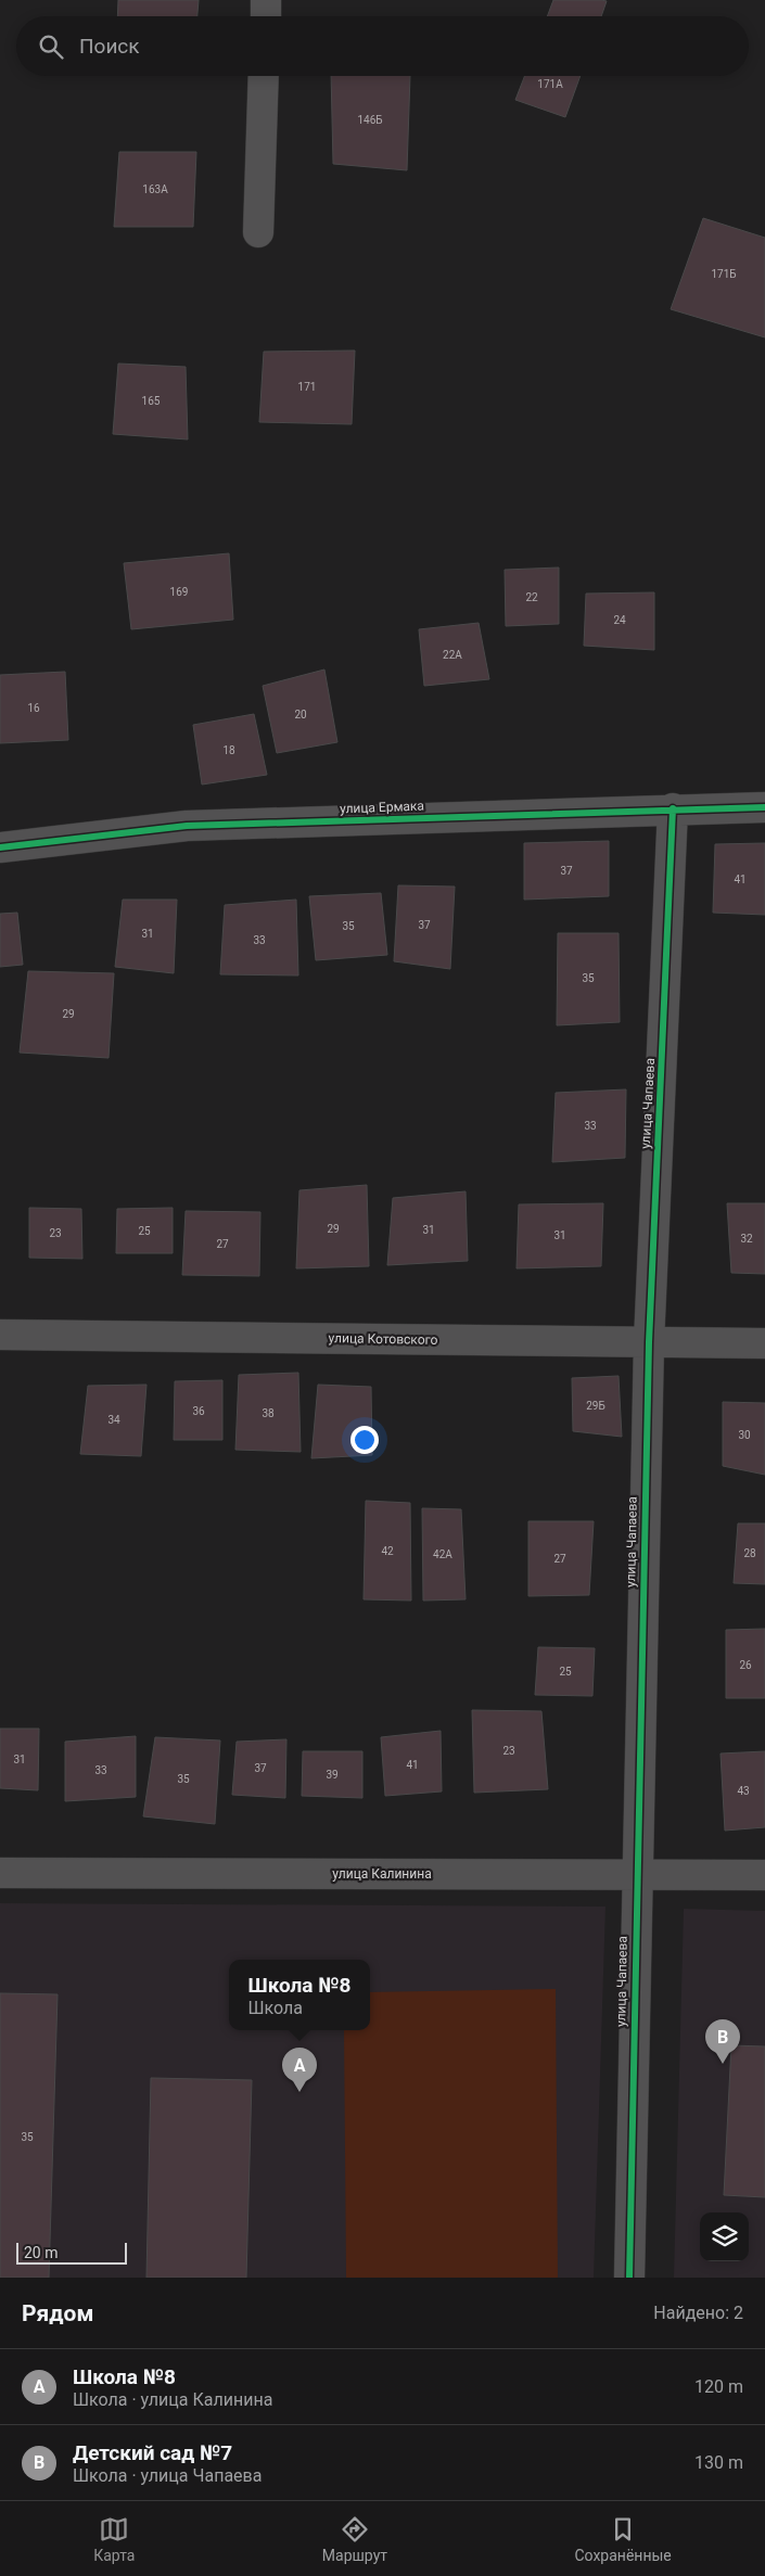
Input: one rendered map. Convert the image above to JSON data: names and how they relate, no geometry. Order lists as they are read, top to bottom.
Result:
{
  "streets": {
    "street": [
      "улица Ермака",
      "улица Чапаева",
      "улица Котовского",
      "улица Калинина"
    ]
  },
  "crossings": [
    ["улица Ермака", "улица Чапаева"],
    ["улица Чапаева", "улица Котовского"],
    ["улица Чапаева", "улица Калинина"]
  ],
  "house_numbers": [
    "171А",
    "146Б",
    "163А",
    "171Б",
    "171",
    "165",
    "169",
    "22",
    "24",
    "22А",
    "16",
    "20",
    "18",
    "37",
    "41",
    "37",
    "35",
    "31",
    "33",
    "35",
    "29",
    "33",
    "29",
    "31",
    "25",
    "23",
    "31",
    "32",
    "27",
    "29Б",
    "36",
    "38",
    "34",
    "30",
    "42",
    "28",
    "42А",
    "27",
    "26",
    "25",
    "23",
    "31",
    "41",
    "37",
    "33",
    "39",
    "35",
    "43",
    "35"
  ],
  "scale_bar": "20 m",
  "page": {
    "search": "Поиск",
    "popup": ["Школа №8", "Школа"],
    "pins": ["B", "A"],
    "scale": "20 m",
    "heading": ["Рядом", "Найдено: 2"],
    "list": [
      {
        "mark": "A",
        "name": "Школа №8",
        "note": "Школа · улица Калинина",
        "value": "120 m"
      },
      {
        "mark": "B",
        "name": "Детский сад №7",
        "note": "Школа · улица Чапаева",
        "value": "130 m"
      }
    ],
    "nav": ["Карта", "Маршрут", "Сохранённые"]
  }
}
